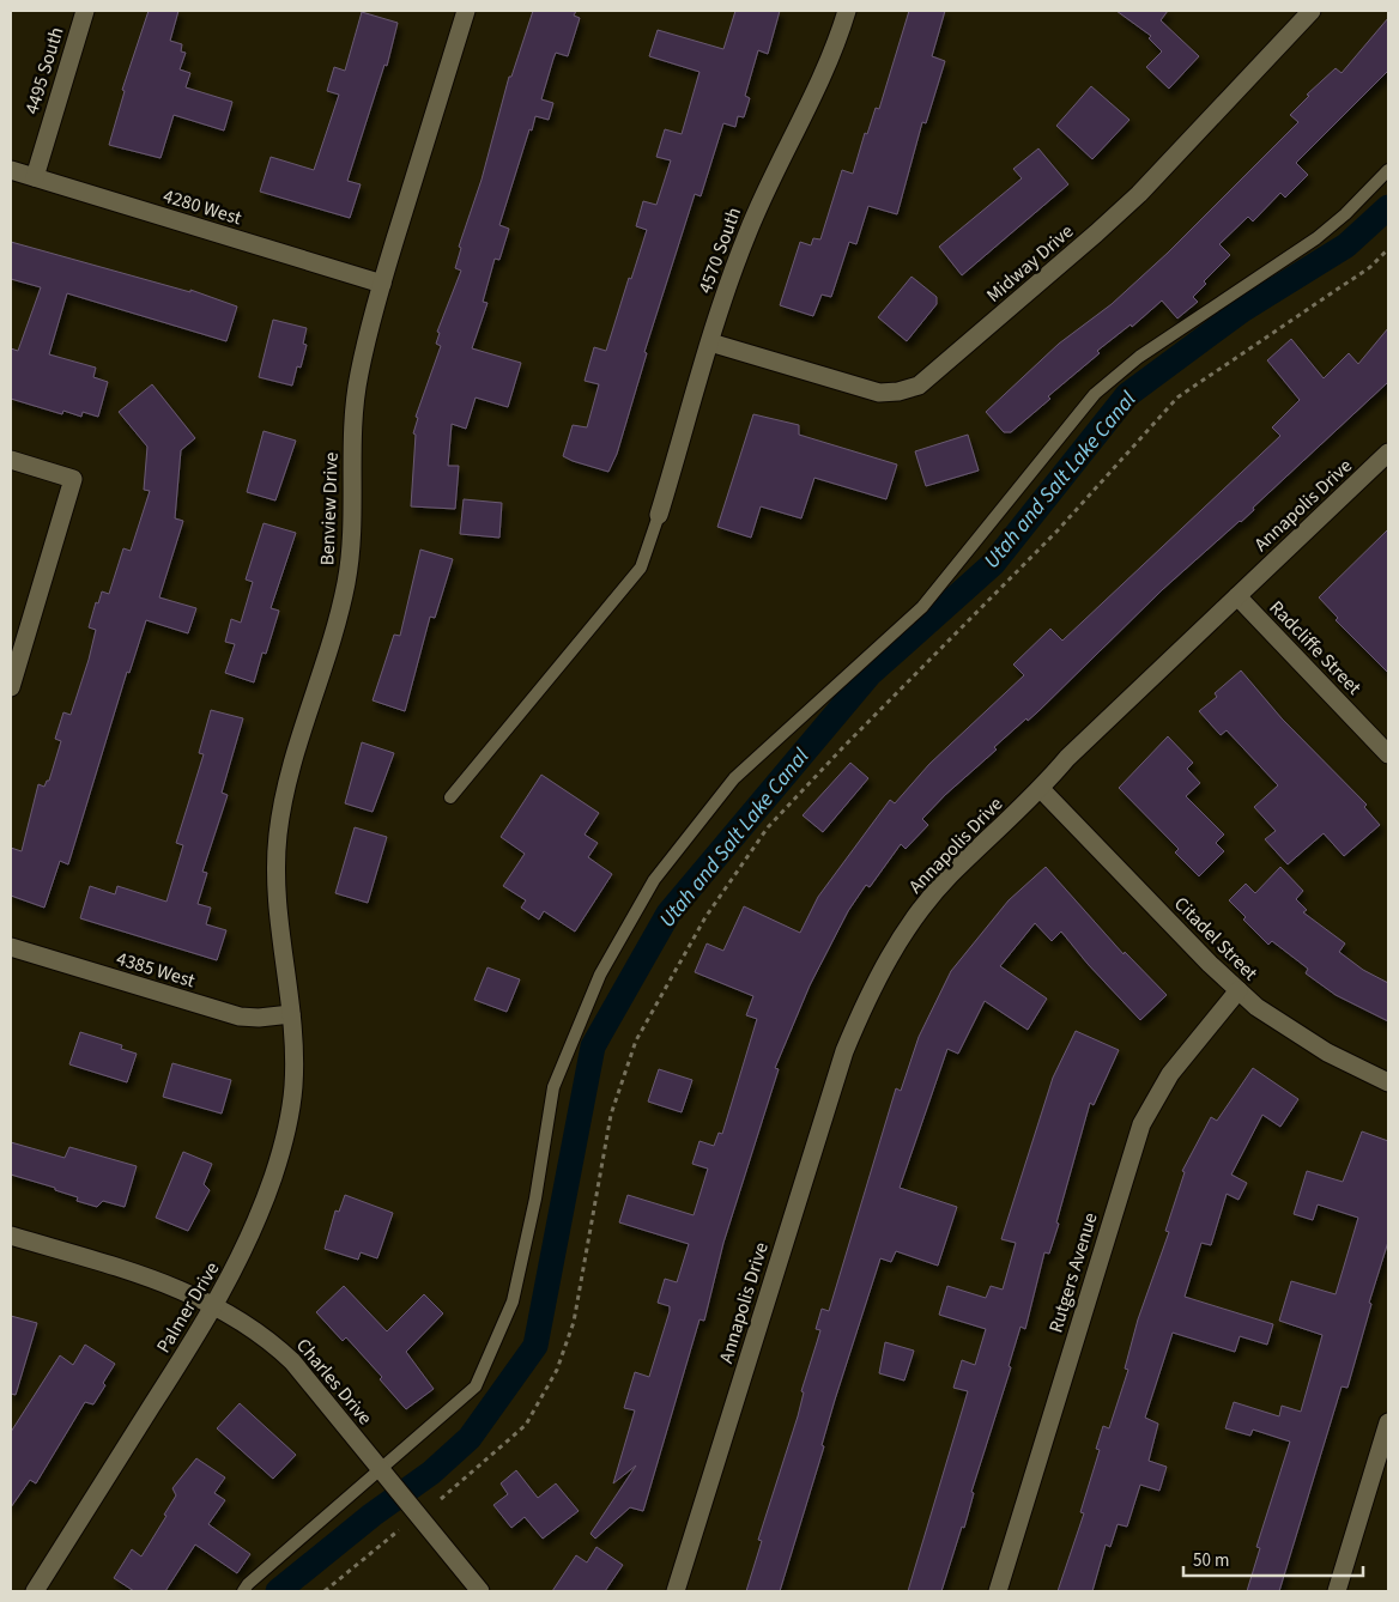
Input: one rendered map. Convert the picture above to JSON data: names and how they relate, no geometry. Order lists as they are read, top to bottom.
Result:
{
  "streets": {
    "street": [
      "4495 South",
      "4280 West",
      "4570 South",
      "Midway Drive",
      "Annapolis Drive",
      "Benview Drive",
      "Radcliffe Street",
      "Citadel Street",
      "4385 West",
      "Rutgers Avenue",
      "Palmer Drive",
      "Charles Drive"
    ]
  },
  "crossings": [
    ["4495 South", "4280 West"],
    ["4280 West", "Benview Drive"],
    ["4570 South", "Midway Drive"],
    ["Annapolis Drive", "Radcliffe Street"],
    ["Annapolis Drive", "Citadel Street"],
    ["Benview Drive", "4385 West"],
    ["Benview Drive", "Palmer Drive"],
    ["Citadel Street", "Rutgers Avenue"],
    ["4385 West", "Palmer Drive"],
    ["Palmer Drive", "Charles Drive"]
  ],
  "water": ["Utah and Salt Lake Canal"],
  "scale_bar": "50 m"
}
